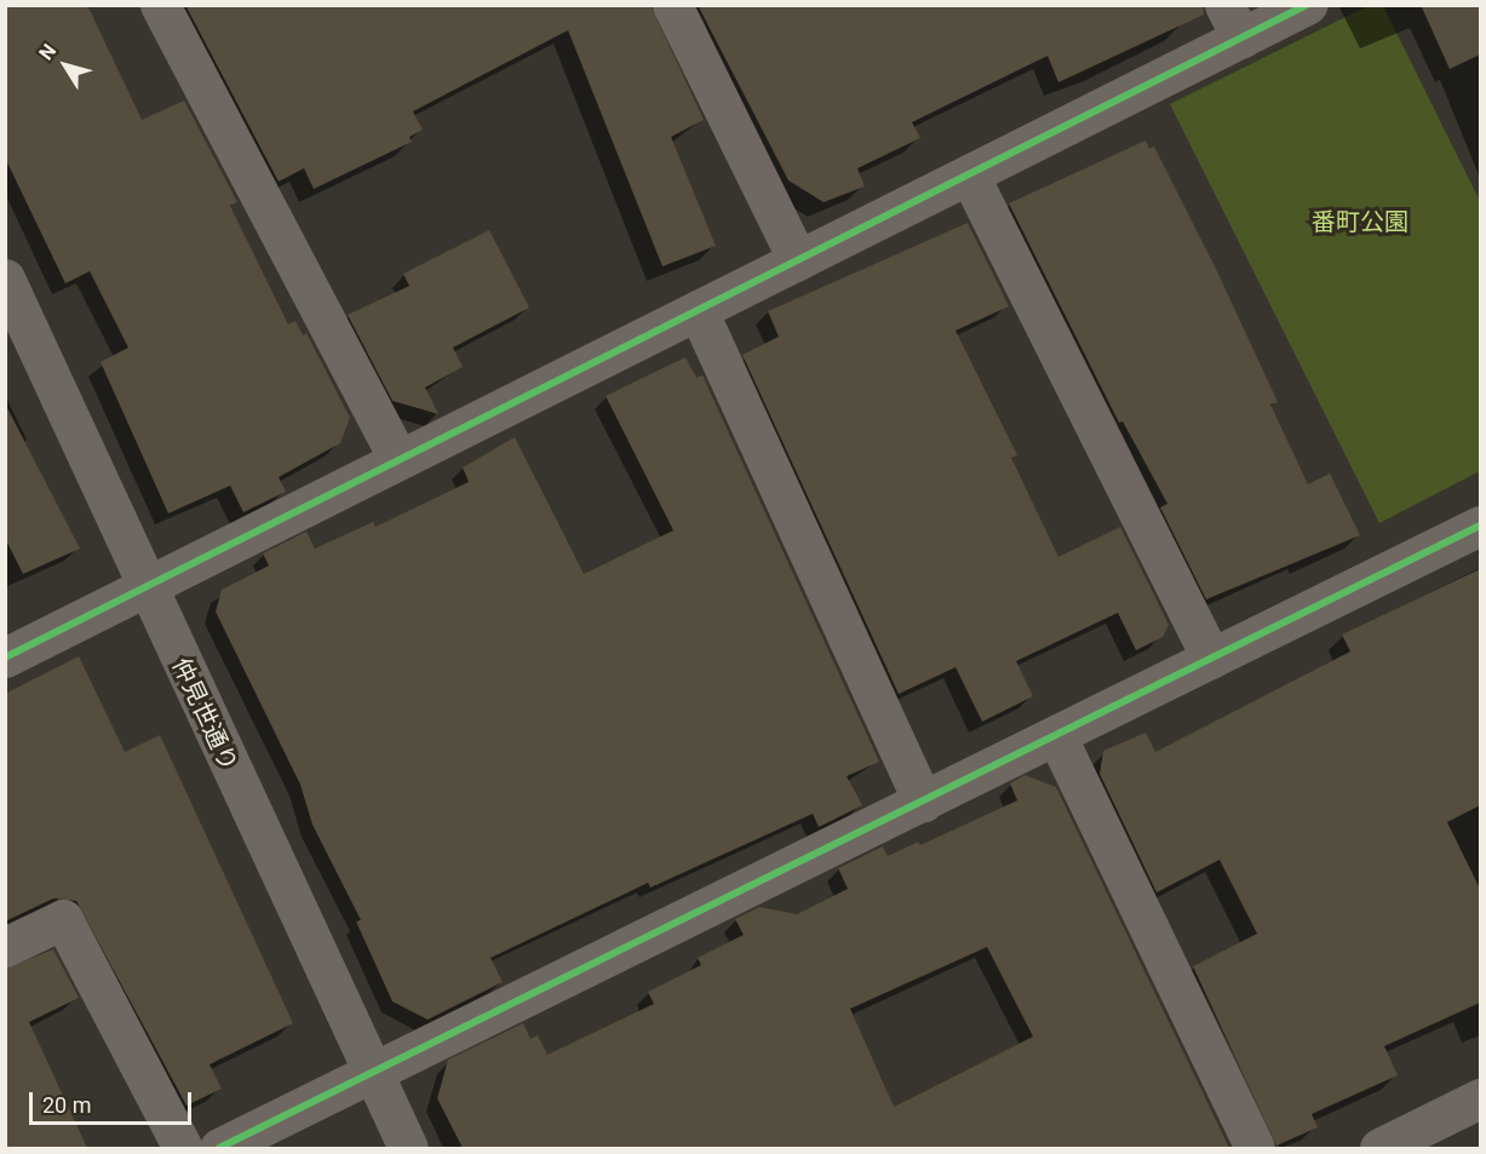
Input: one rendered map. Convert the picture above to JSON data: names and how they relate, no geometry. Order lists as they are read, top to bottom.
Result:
{
  "streets": {
    "street": ["仲見世通り"]
  },
  "parks": ["番町公園"],
  "scale_bar": "20 m",
  "north": "top left"
}
